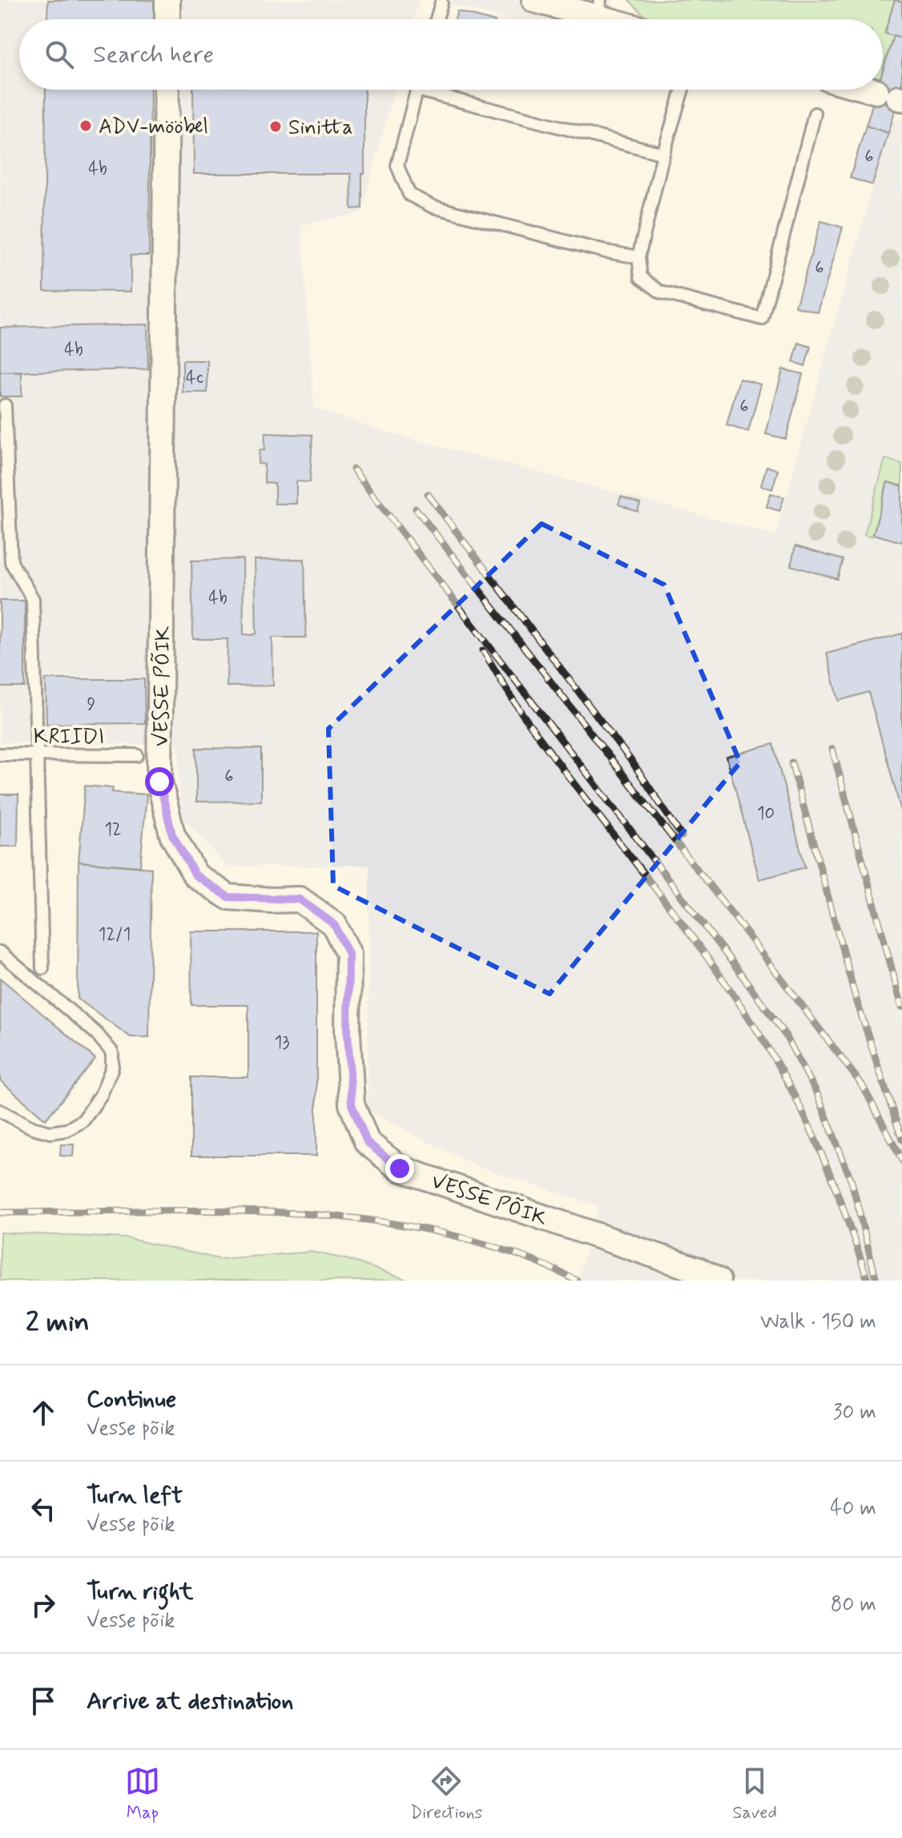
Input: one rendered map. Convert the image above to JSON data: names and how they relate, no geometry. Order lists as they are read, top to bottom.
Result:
{
  "streets": {
    "street": ["VESSE PÕIK"],
    "lane": ["KRIIDI"]
  },
  "places": ["ADV-mööbel", "Sinitta"],
  "house_numbers": [
    "6",
    "4b",
    "6",
    "4b",
    "4c",
    "6",
    "4b",
    "9",
    "6",
    "10",
    "12",
    "12/1",
    "13"
  ],
  "page": {
    "search": "Search here",
    "heading": ["2 min", "Walk · 150 m"],
    "list": [
      ["Continue", "Vesse põik", "30 m"],
      ["Turn left", "Vesse põik", "40 m"],
      ["Turn right", "Vesse põik", "80 m"],
      "Arrive at destination"
    ],
    "nav": ["Map", "Directions", "Saved"]
  }
}
